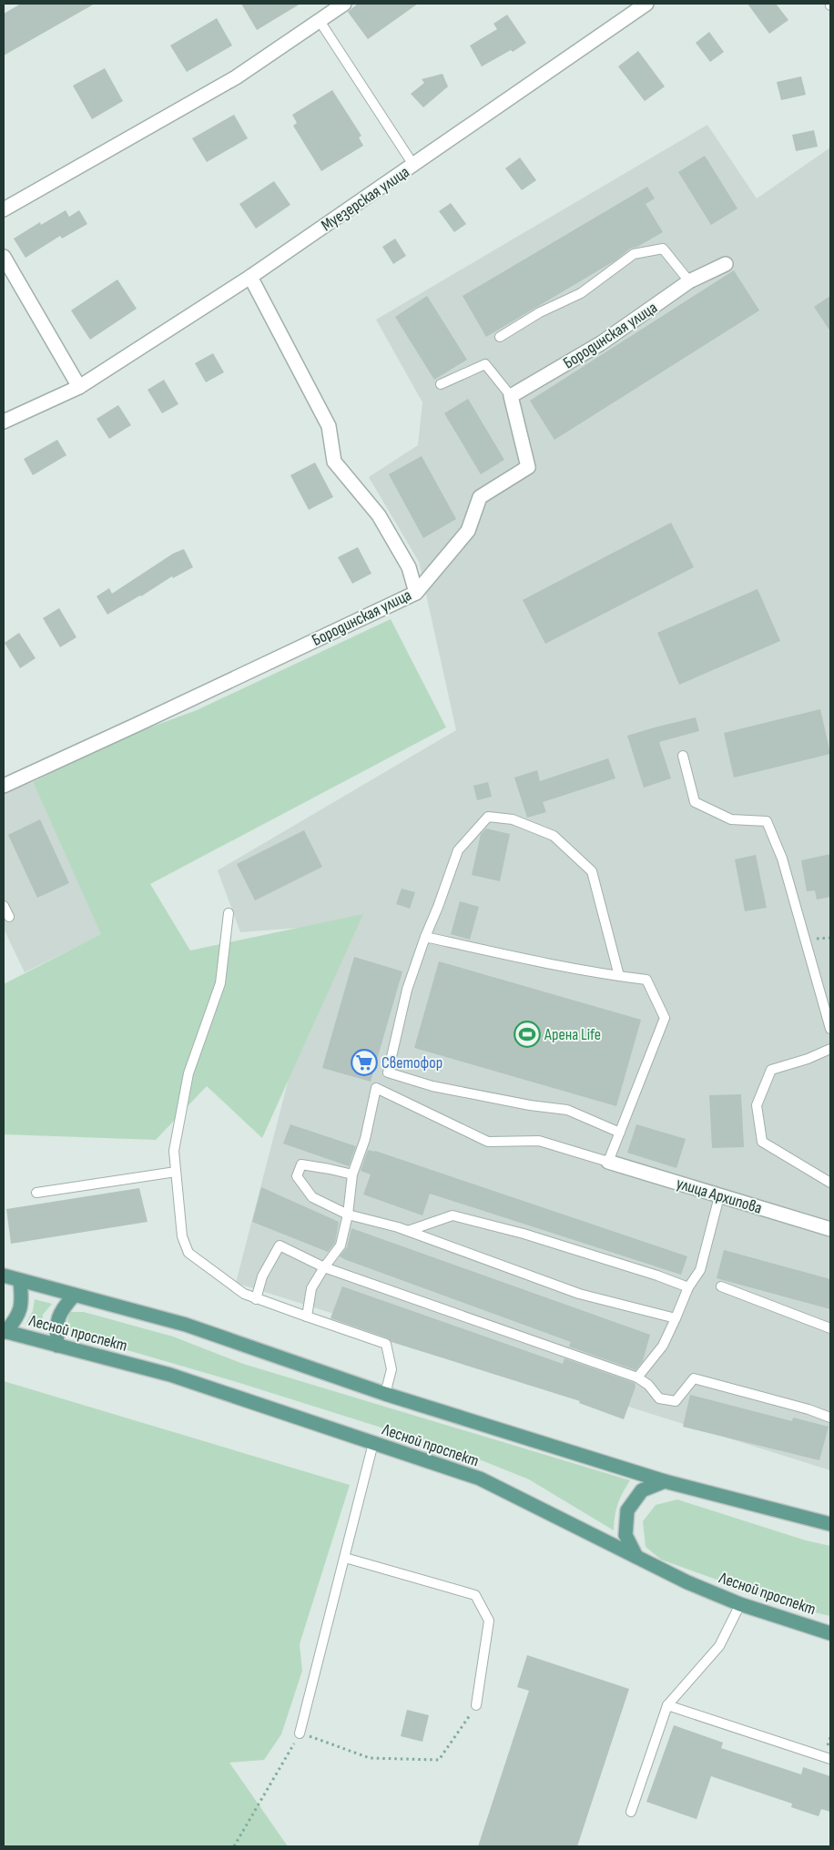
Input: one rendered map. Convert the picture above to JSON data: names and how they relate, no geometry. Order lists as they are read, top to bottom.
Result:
{
  "streets": {
    "main road": ["Лесной проспект"],
    "street": ["Муезерская улица", "Бородинская улица", "улица Архипова"]
  },
  "places": {
    "sports": ["Арена Life"],
    "supermarket": ["Светофор"]
  }
}
